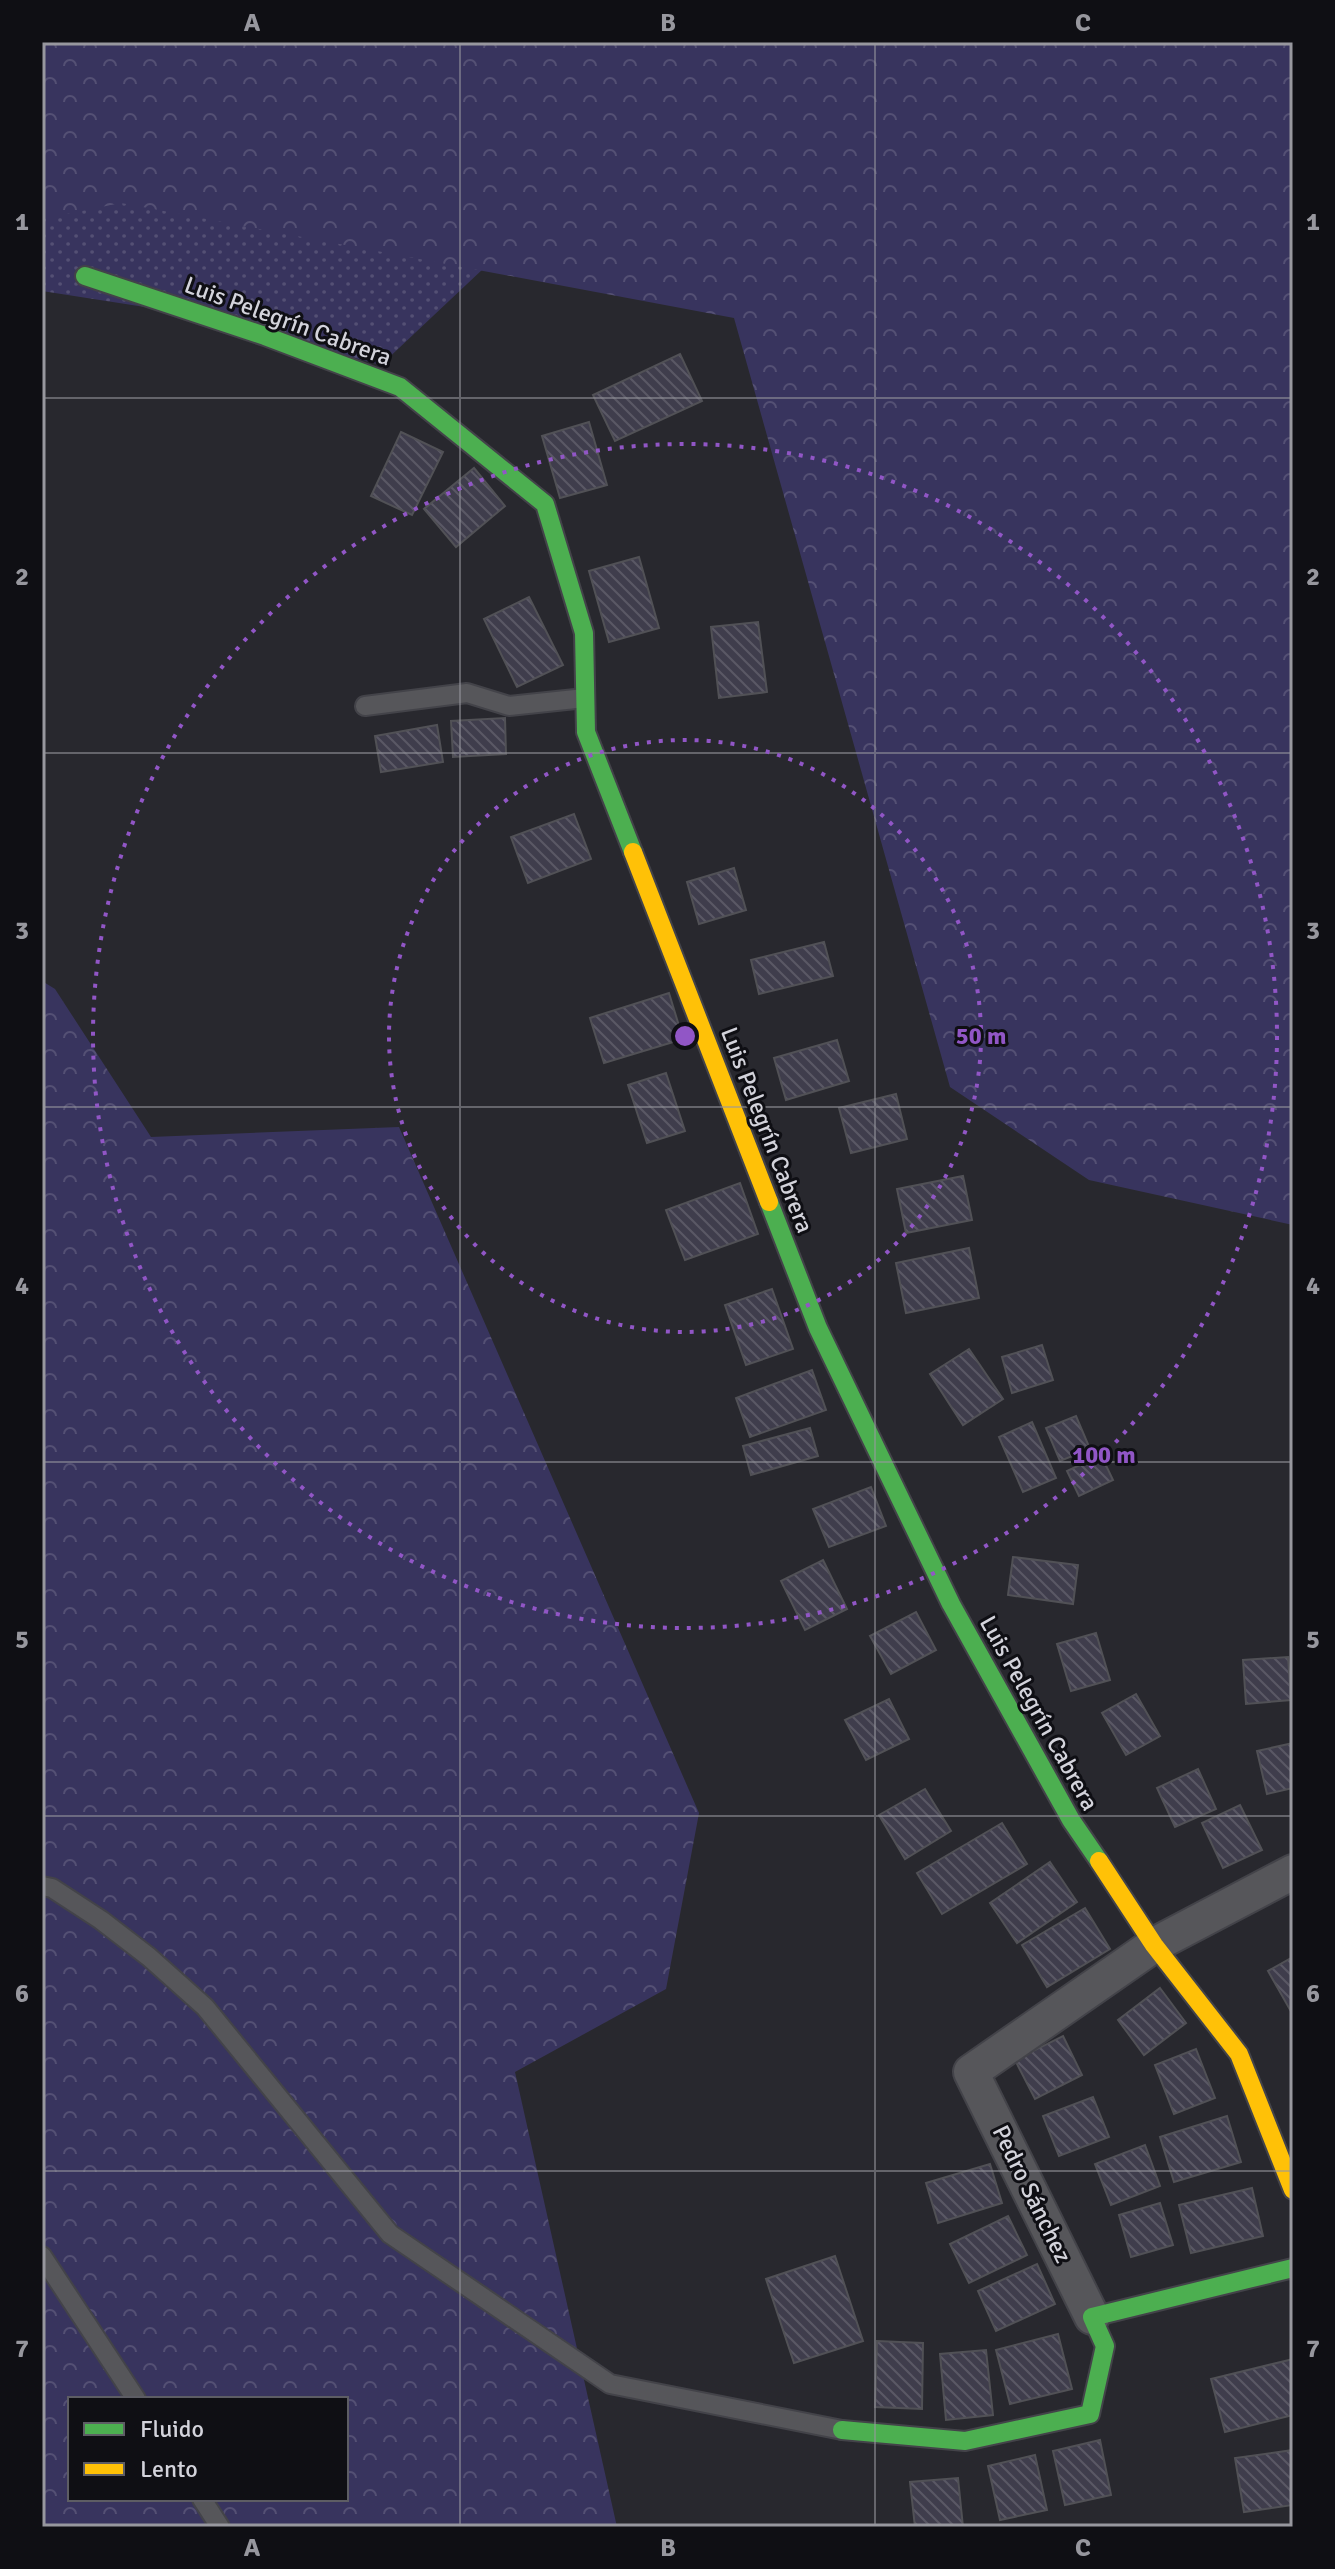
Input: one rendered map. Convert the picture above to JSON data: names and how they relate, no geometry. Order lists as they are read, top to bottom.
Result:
{
  "streets": {
    "street": ["Luis Pelegrín Cabrera", "Pedro Sánchez"]
  },
  "crossings": [
    ["Luis Pelegrín Cabrera", "Pedro Sánchez"]
  ],
  "legend": ["Fluido", "Lento"],
  "grid": {
    "columns": ["A", "B", "C"],
    "rows": [
      "1",
      "2",
      "3",
      "4",
      "5",
      "6",
      "7"
    ]
  },
  "rings": ["50 m", "100 m"]
}
